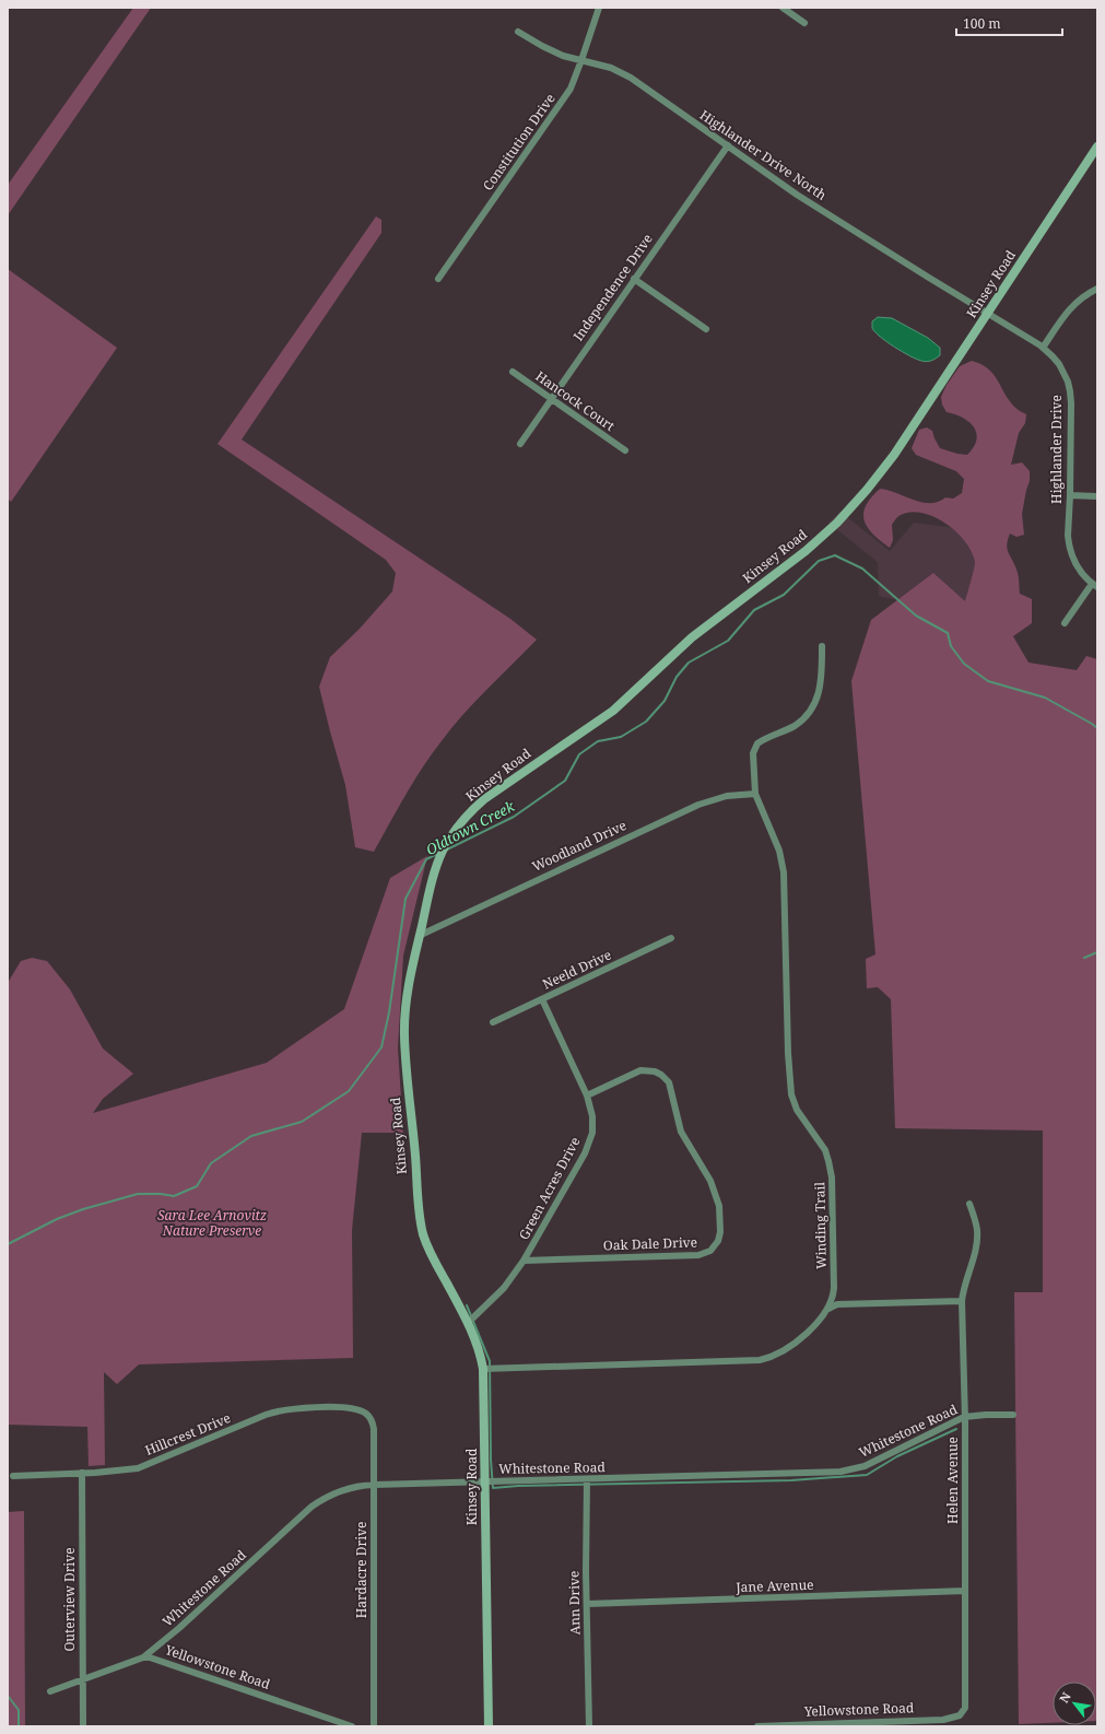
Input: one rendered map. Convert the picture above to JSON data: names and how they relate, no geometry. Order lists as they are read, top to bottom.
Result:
{
  "streets": {
    "street": [
      "Constitution Drive",
      "Highlander Drive North",
      "Kinsey Road",
      "Independence Drive",
      "Hancock Court",
      "Highlander Drive",
      "Woodland Drive",
      "Neeld Drive",
      "Green Acres Drive",
      "Winding Trail",
      "Oak Dale Drive",
      "Whitestone Road",
      "Hillcrest Drive",
      "Helen Avenue",
      "Hardacre Drive",
      "Jane Avenue",
      "Outerview Drive",
      "Ann Drive",
      "Yellowstone Road"
    ]
  },
  "crossings": [
    ["Constitution Drive", "Highlander Drive North"],
    ["Highlander Drive North", "Kinsey Road"],
    ["Highlander Drive North", "Independence Drive"],
    ["Highlander Drive North", "Highlander Drive"],
    ["Kinsey Road", "Highlander Drive"],
    ["Kinsey Road", "Woodland Drive"],
    ["Kinsey Road", "Green Acres Drive"],
    ["Kinsey Road", "Winding Trail"],
    ["Kinsey Road", "Whitestone Road"],
    ["Independence Drive", "Hancock Court"],
    ["Woodland Drive", "Winding Trail"],
    ["Neeld Drive", "Green Acres Drive"],
    ["Green Acres Drive", "Oak Dale Drive"],
    ["Whitestone Road", "Helen Avenue"],
    ["Whitestone Road", "Hardacre Drive"],
    ["Whitestone Road", "Ann Drive"],
    ["Whitestone Road", "Yellowstone Road"],
    ["Hillcrest Drive", "Hardacre Drive"],
    ["Hillcrest Drive", "Outerview Drive"],
    ["Helen Avenue", "Jane Avenue"],
    ["Helen Avenue", "Yellowstone Road"],
    ["Jane Avenue", "Ann Drive"]
  ],
  "water": ["Oldtown Creek"],
  "parks": ["Sara Lee Arnovitz Nature Preserve"],
  "scale_bar": "100 m",
  "north": "top left"
}
